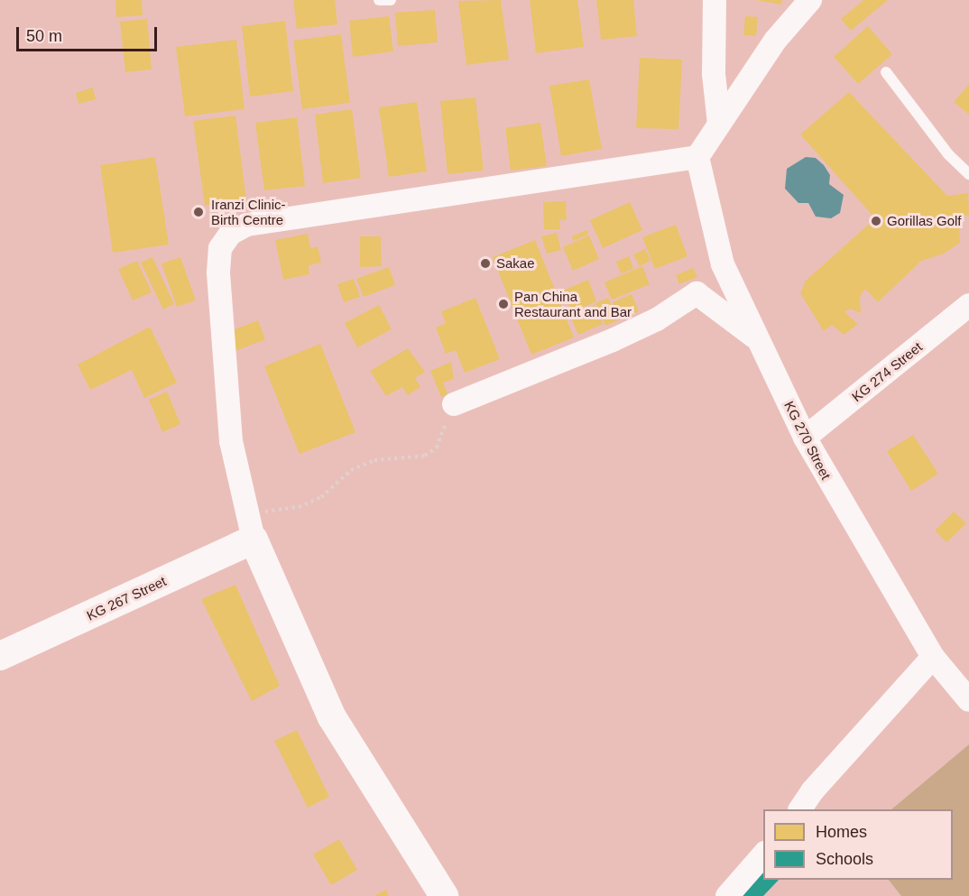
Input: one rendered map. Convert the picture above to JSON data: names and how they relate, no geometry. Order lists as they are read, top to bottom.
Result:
{
  "streets": {
    "street": ["KG 274 Street", "KG 270 Street", "KG 267 Street"]
  },
  "crossings": [
    ["KG 274 Street", "KG 270 Street"]
  ],
  "places": [
    "Iranzi Clinic- Birth Centre",
    "Gorillas Golf",
    "Sakae",
    "Pan China Restaurant and Bar"
  ],
  "legend": ["Homes", "Schools"],
  "scale_bar": "50 m"
}
